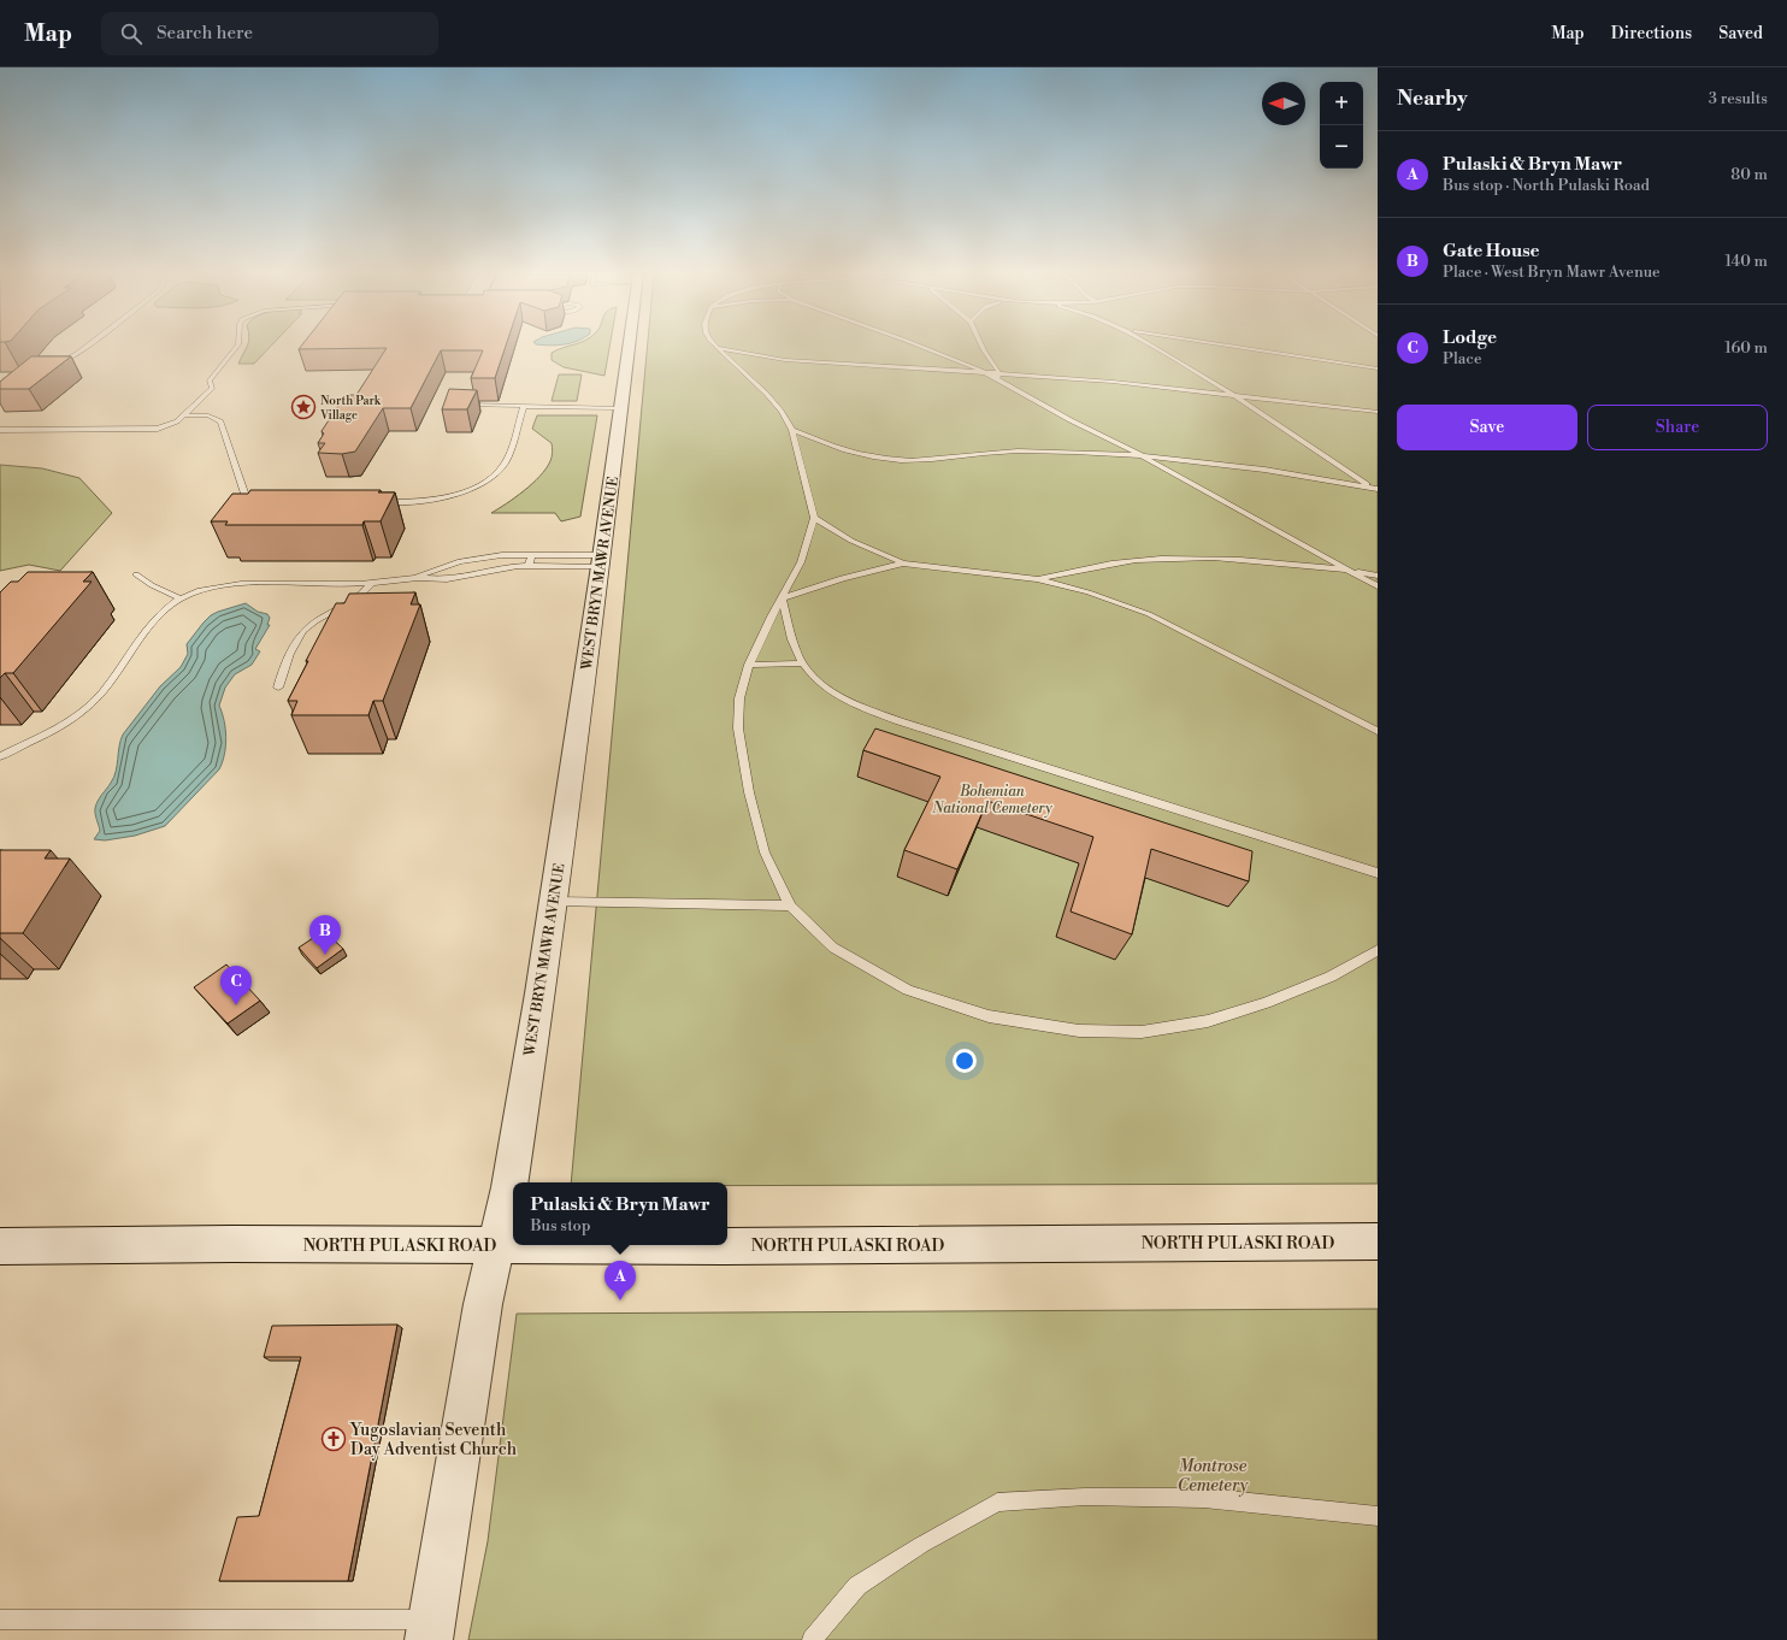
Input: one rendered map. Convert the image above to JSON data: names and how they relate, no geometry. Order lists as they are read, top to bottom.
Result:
{
  "streets": {
    "street": ["WEST BRYN MAWR AVENUE", "NORTH PULASKI ROAD"]
  },
  "crossings": [
    ["WEST BRYN MAWR AVENUE", "NORTH PULASKI ROAD"]
  ],
  "parks": ["Bohemian National Cemetery", "Montrose Cemetery"],
  "places": {
    "place": ["North Park Village"],
    "church": ["Yugoslavian Seventh Day Adventist Church"]
  },
  "north": "left",
  "page": {
    "header": "Map",
    "search": "Search here",
    "nav": ["Map", "Directions", "Saved"],
    "heading": ["Nearby", "3 results"],
    "map_buttons": ["+", "−"],
    "list": [
      {
        "mark": "A",
        "name": "Pulaski & Bryn Mawr",
        "note": "Bus stop · North Pulaski Road",
        "value": "80 m"
      },
      {
        "mark": "B",
        "name": "Gate House",
        "note": "Place · West Bryn Mawr Avenue",
        "value": "140 m"
      },
      {
        "mark": "C",
        "name": "Lodge",
        "note": "Place",
        "value": "160 m"
      }
    ],
    "buttons": ["Save", "Share"],
    "pins": ["B", "C", "A"],
    "popup": ["Pulaski & Bryn Mawr", "Bus stop"]
  }
}
